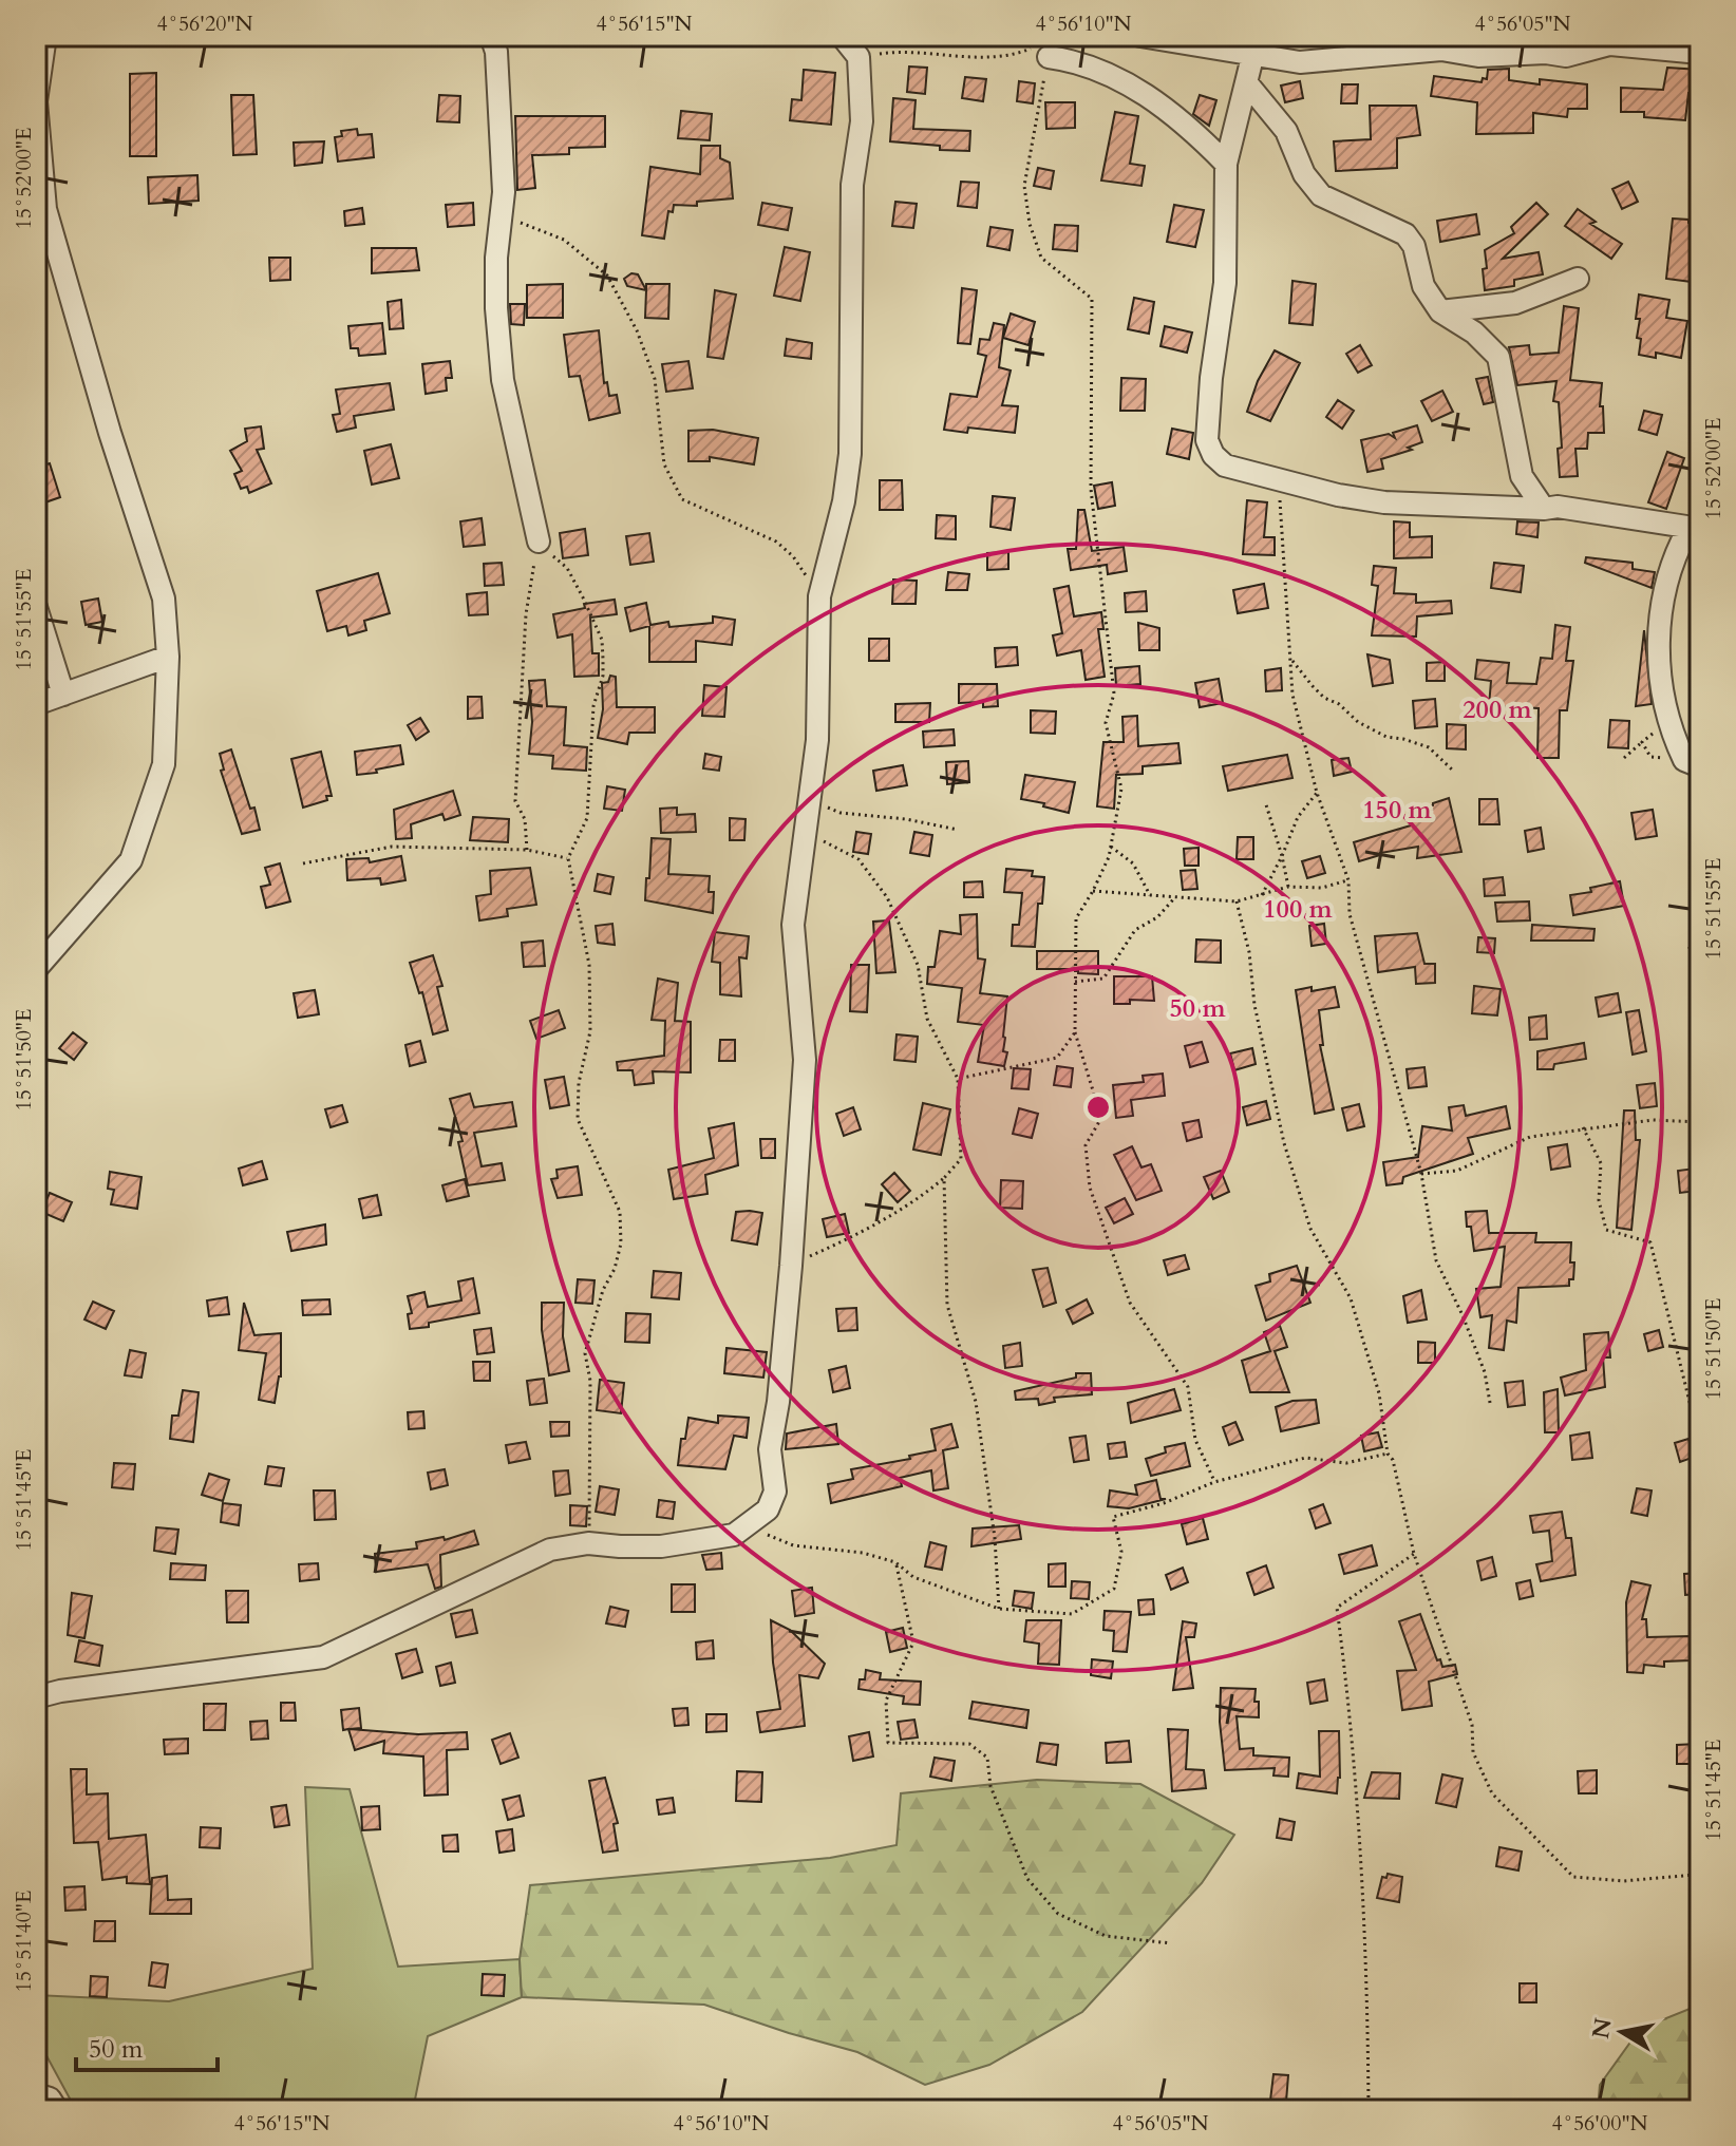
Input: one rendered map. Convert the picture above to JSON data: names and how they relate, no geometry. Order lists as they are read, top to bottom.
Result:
{
  "scale_bar": "50 m",
  "north": "left",
  "coordinates": [
    "4°56'20\"N",
    "4°56'15\"N",
    "4°56'10\"N",
    "4°56'05\"N",
    "15°52'00\"E",
    "15°51'55\"E",
    "15°51'50\"E",
    "15°51'45\"E",
    "15°51'40\"E",
    "4°56'00\"N"
  ],
  "rings": [
    "200 m",
    "150 m",
    "100 m",
    "50 m"
  ]
}
